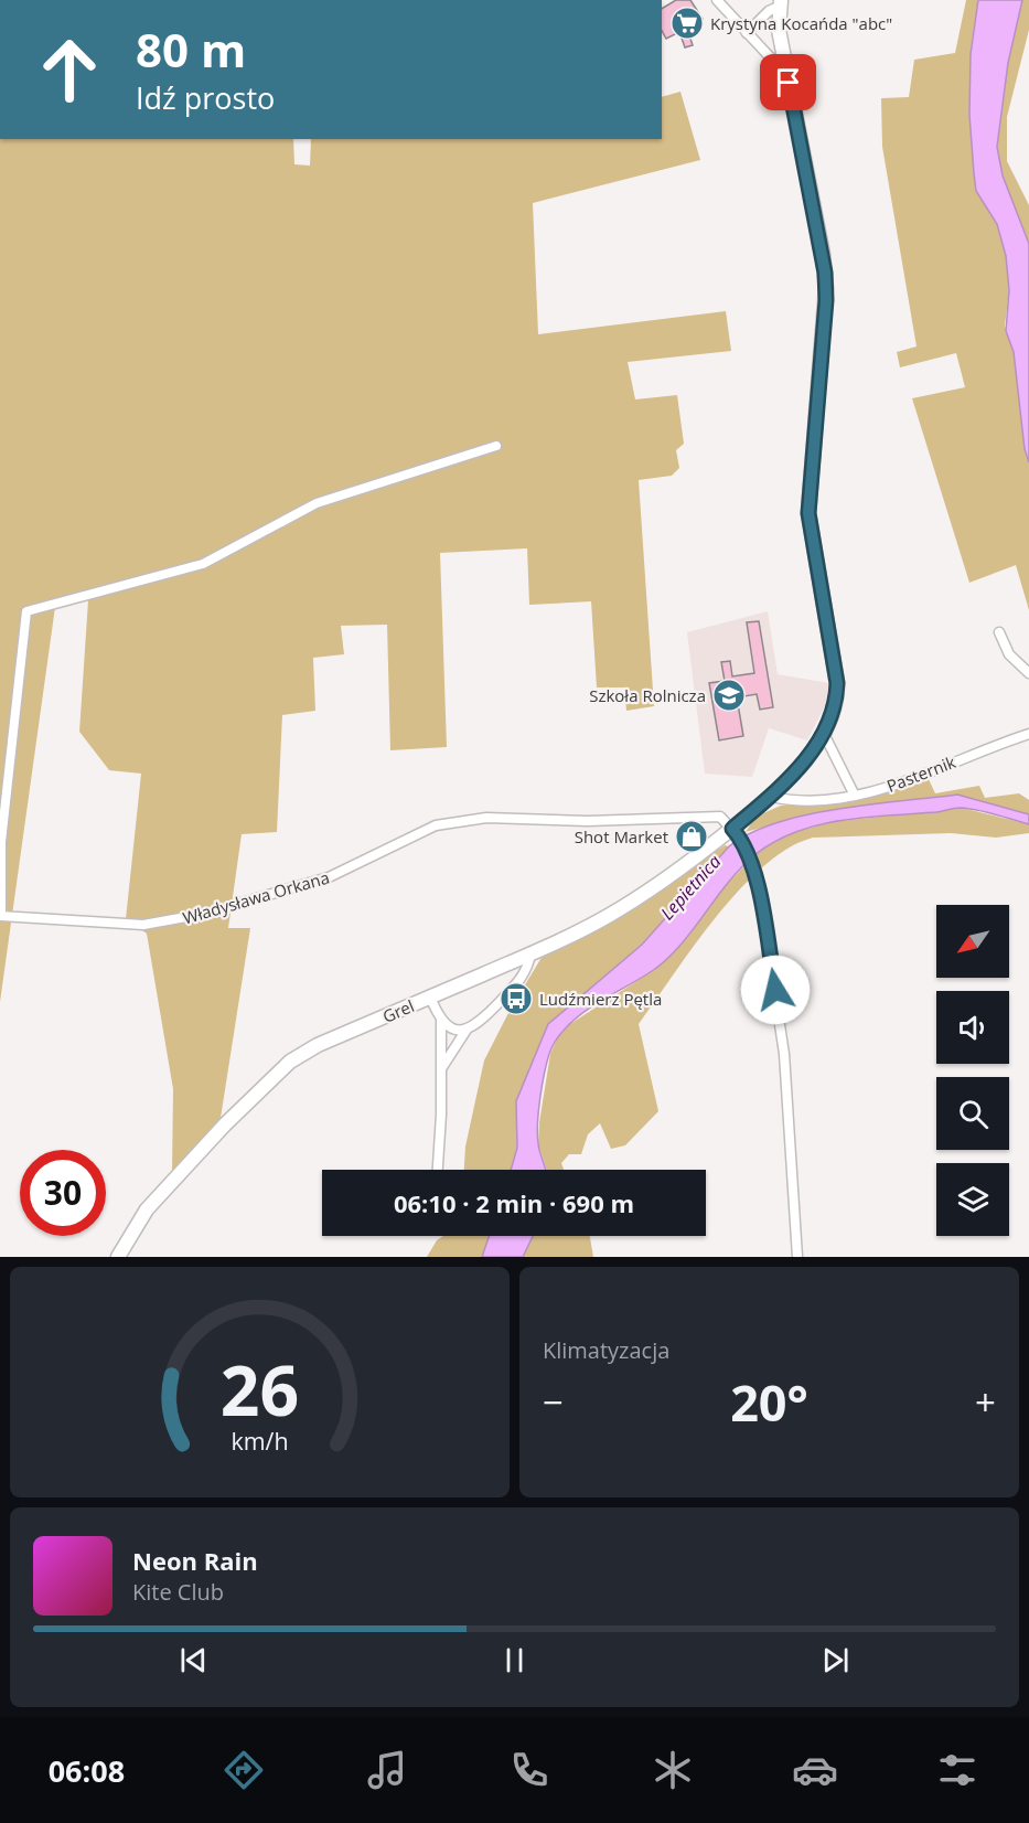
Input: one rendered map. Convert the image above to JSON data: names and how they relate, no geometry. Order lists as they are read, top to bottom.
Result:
{
  "streets": {
    "street": ["Pasternik", "Władysława Orkana", "Grel"]
  },
  "crossings": [
    ["Pasternik", "Grel"],
    ["Władysława Orkana", "Grel"]
  ],
  "water": ["Lepietnica"],
  "places": {
    "supermarket": ["Krystyna Kocańda \"abc\""],
    "school or university": ["Szkoła Rolnicza"],
    "shop": ["Shot Market"],
    "bus stop": ["Ludźmierz Pętla"]
  },
  "north": "bottom left",
  "page": {
    "turn": ["80 m", "Idź prosto"],
    "limit": "30",
    "trip": "06:10 · 2 min · 690 m",
    "tile": "Klimatyzacja",
    "heat": ["−", "20°", "+"],
    "song": ["Neon Rain", "Kite Club"],
    "tabs": "06:08",
    "gauge": ["26", "km/h"]
  }
}
